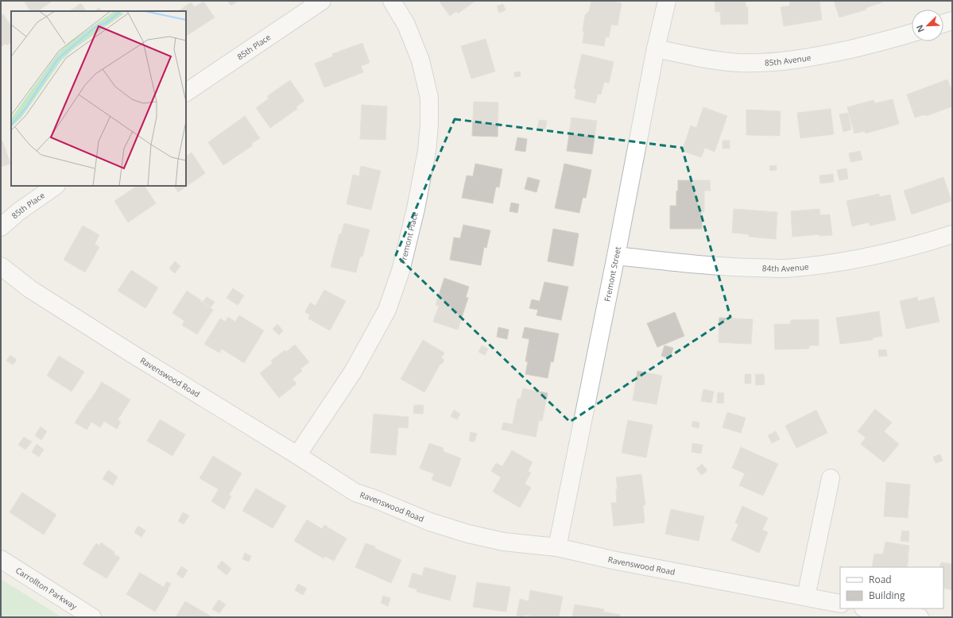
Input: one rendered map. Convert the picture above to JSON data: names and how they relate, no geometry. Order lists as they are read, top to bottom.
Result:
{
  "streets": {
    "street": [
      "85th Place",
      "85th Avenue",
      "Fremont Place",
      "84th Avenue",
      "Fremont Street",
      "Ravenswood Road",
      "Carrollton Parkway"
    ]
  },
  "crossings": [
    ["85th Avenue", "Fremont Street"],
    ["Fremont Place", "Ravenswood Road"],
    ["84th Avenue", "Fremont Street"],
    ["Fremont Street", "Ravenswood Road"]
  ],
  "legend": ["Road", "Building"],
  "north": "bottom left"
}
